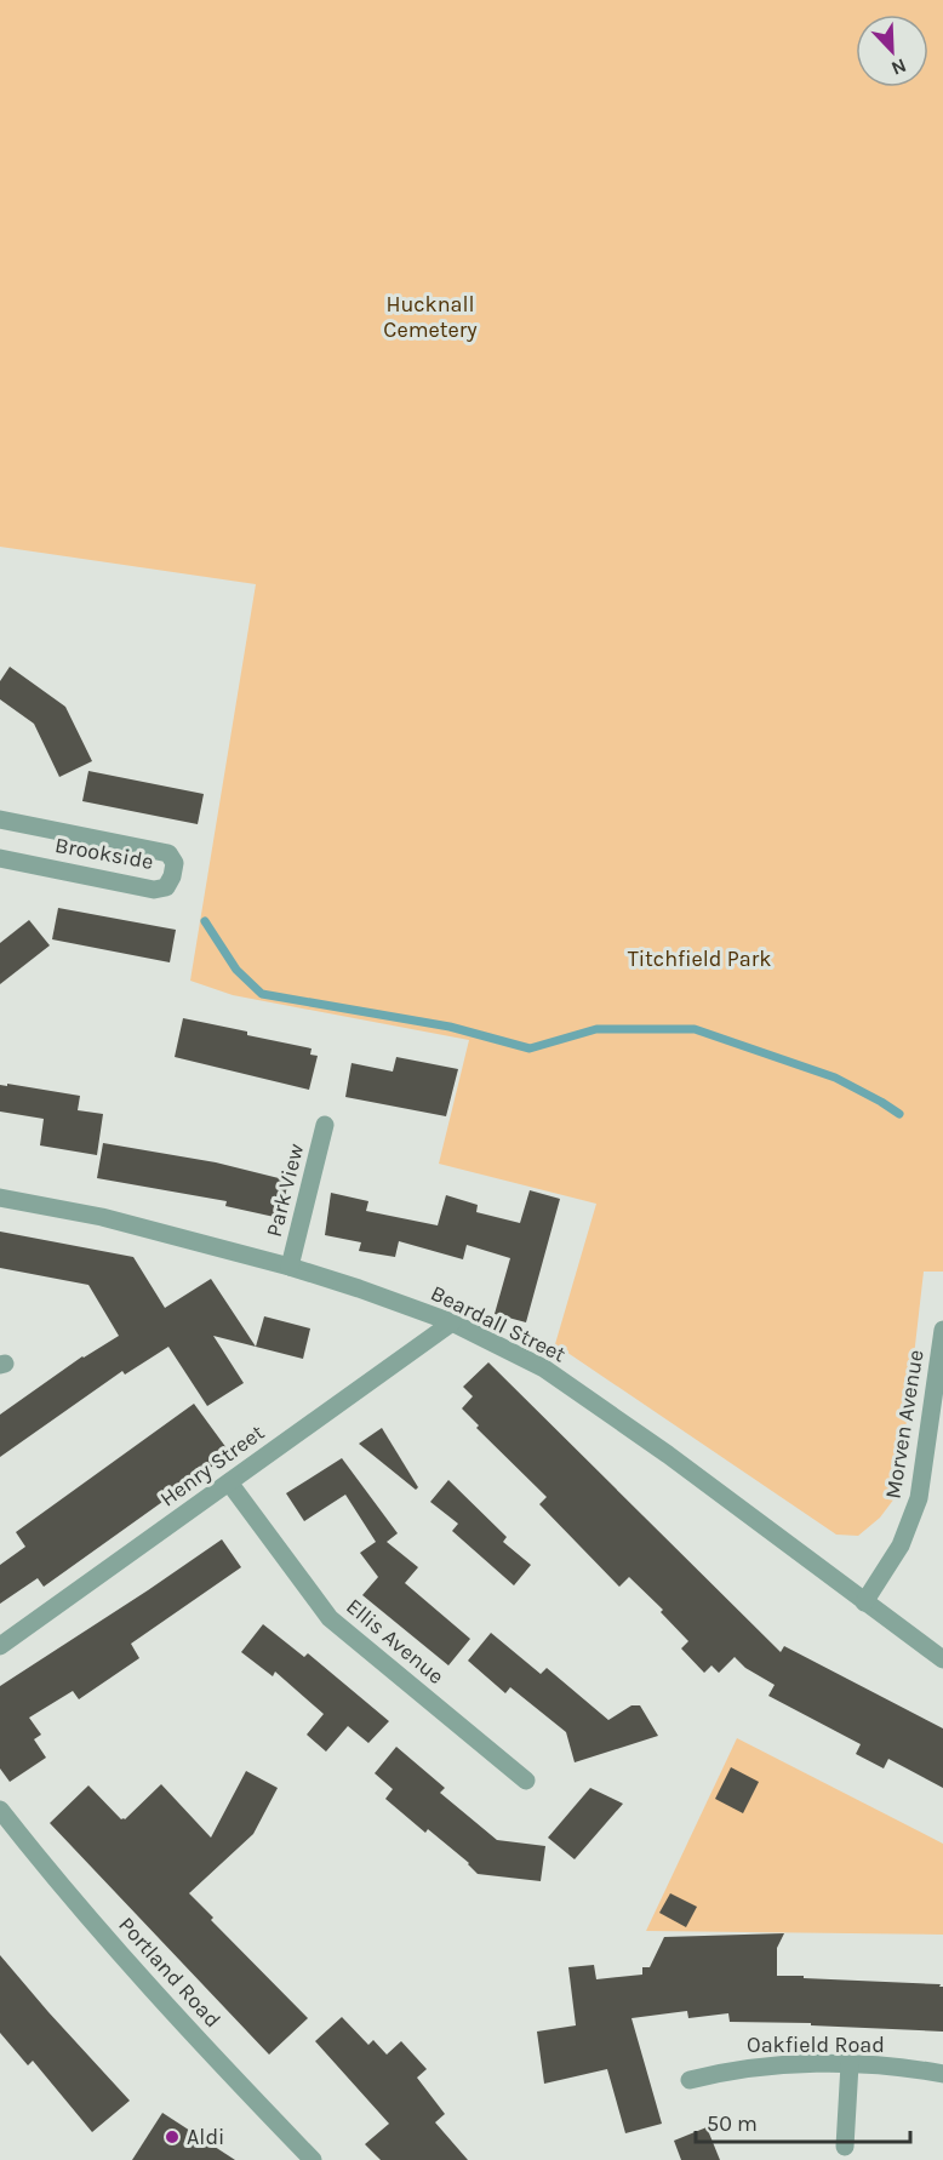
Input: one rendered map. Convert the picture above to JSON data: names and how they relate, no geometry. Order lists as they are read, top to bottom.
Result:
{
  "streets": {
    "street": [
      "Brookside",
      "Park View",
      "Beardall Street",
      "Morven Avenue",
      "Henry Street",
      "Ellis Avenue",
      "Portland Road",
      "Oakfield Road"
    ]
  },
  "crossings": [
    ["Park View", "Beardall Street"],
    ["Beardall Street", "Morven Avenue"],
    ["Beardall Street", "Henry Street"],
    ["Henry Street", "Ellis Avenue"]
  ],
  "parks": ["Hucknall Cemetery", "Titchfield Park"],
  "places": ["Aldi"],
  "scale_bar": "50 m",
  "north": "bottom right"
}
